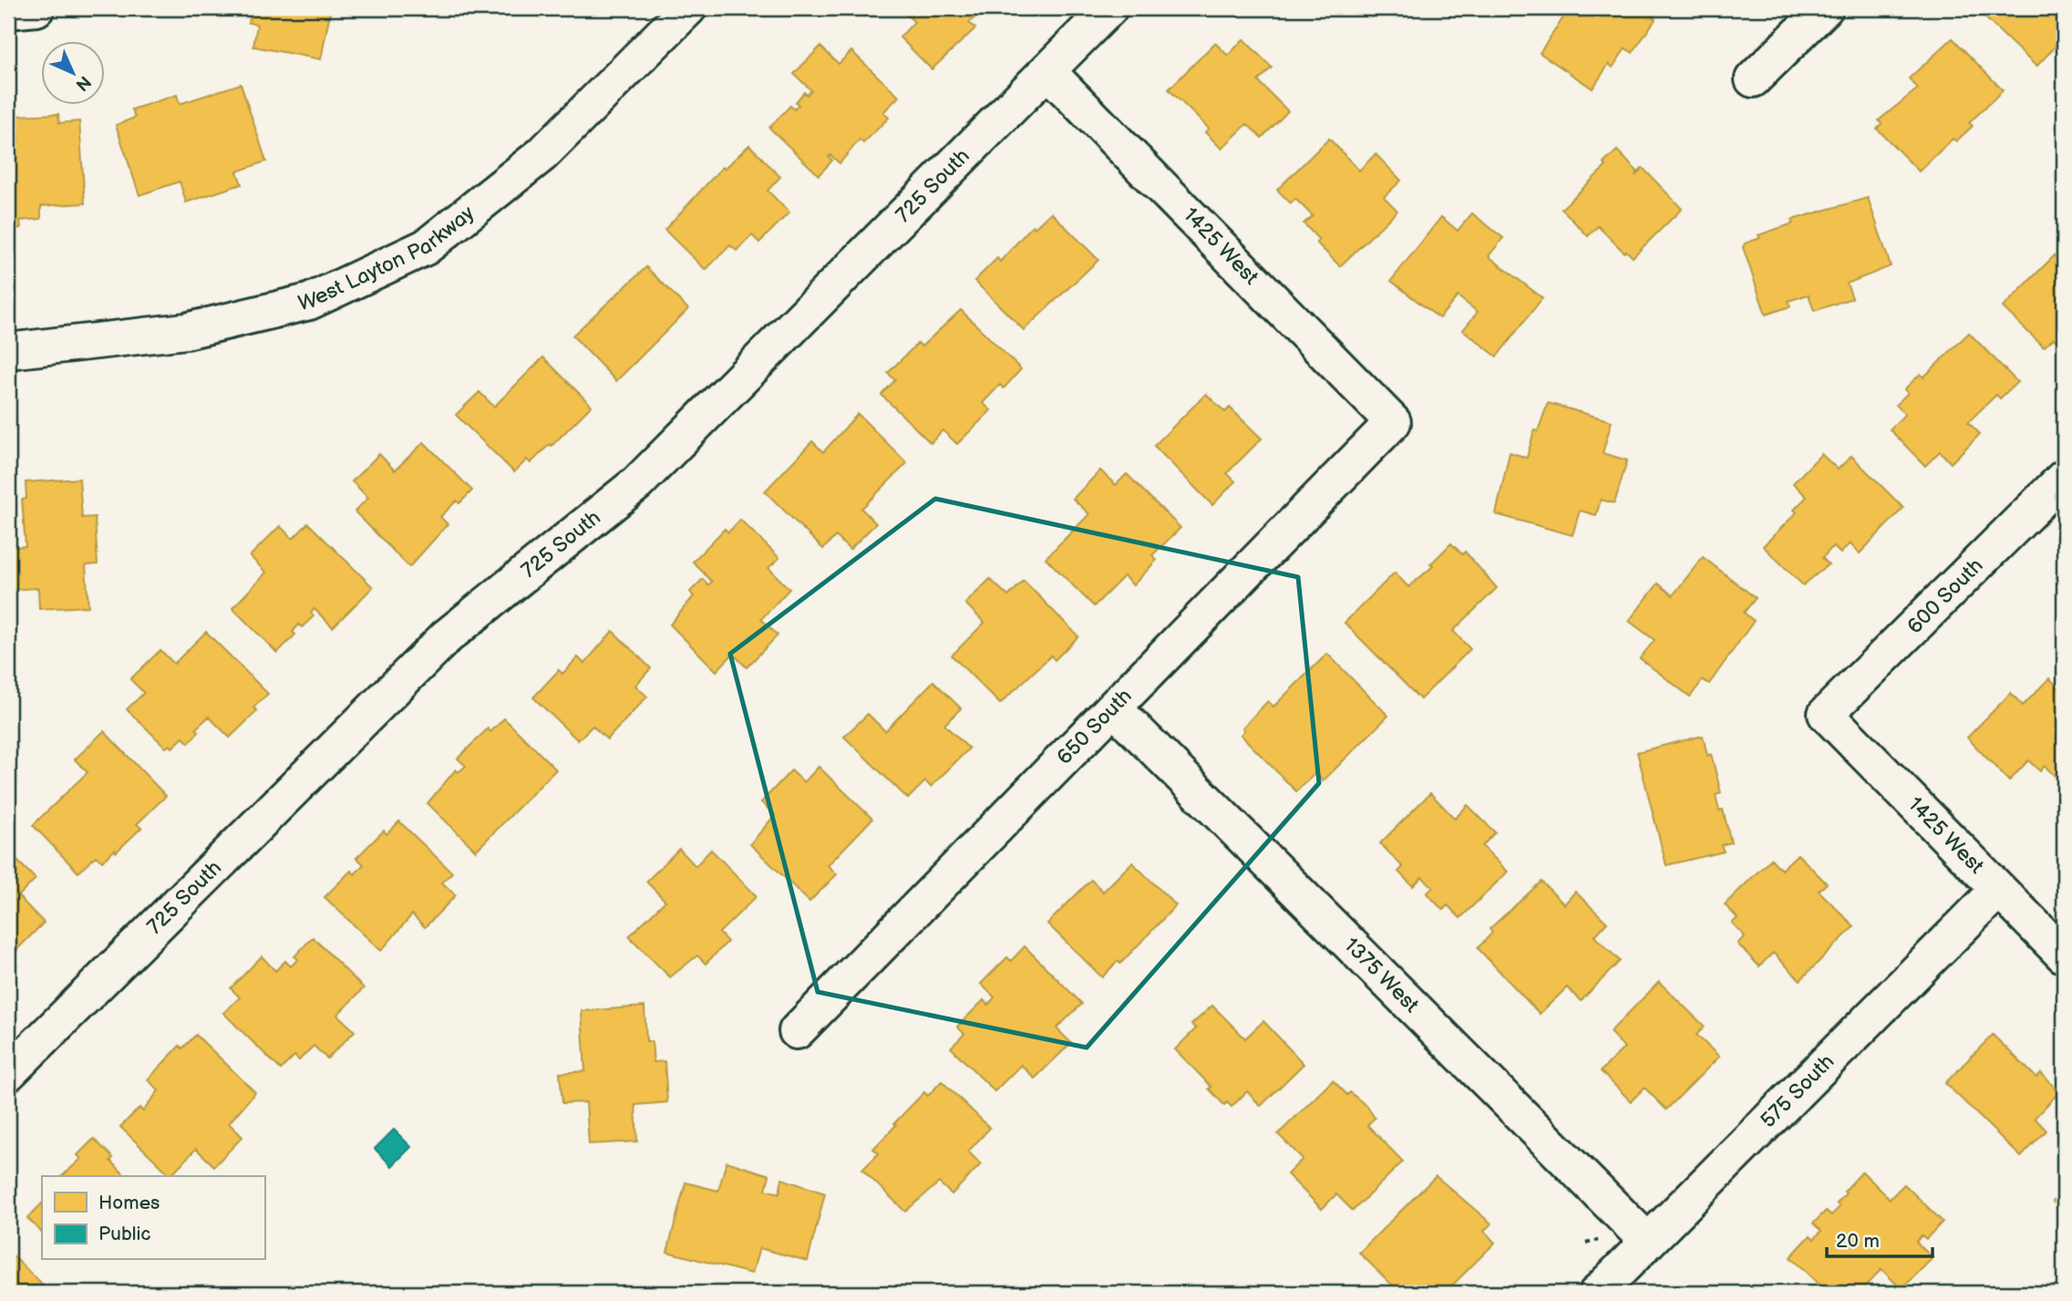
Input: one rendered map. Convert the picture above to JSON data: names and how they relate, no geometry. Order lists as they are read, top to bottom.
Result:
{
  "streets": {
    "street": [
      "725 South",
      "1425 West",
      "West Layton Parkway",
      "600 South",
      "650 South",
      "1375 West",
      "575 South"
    ]
  },
  "crossings": [
    ["725 South", "1425 West"],
    ["1425 West", "600 South"],
    ["1425 West", "650 South"],
    ["1425 West", "575 South"],
    ["650 South", "1375 West"],
    ["1375 West", "575 South"]
  ],
  "legend": ["Homes", "Public"],
  "scale_bar": "20 m",
  "north": "bottom right"
}
